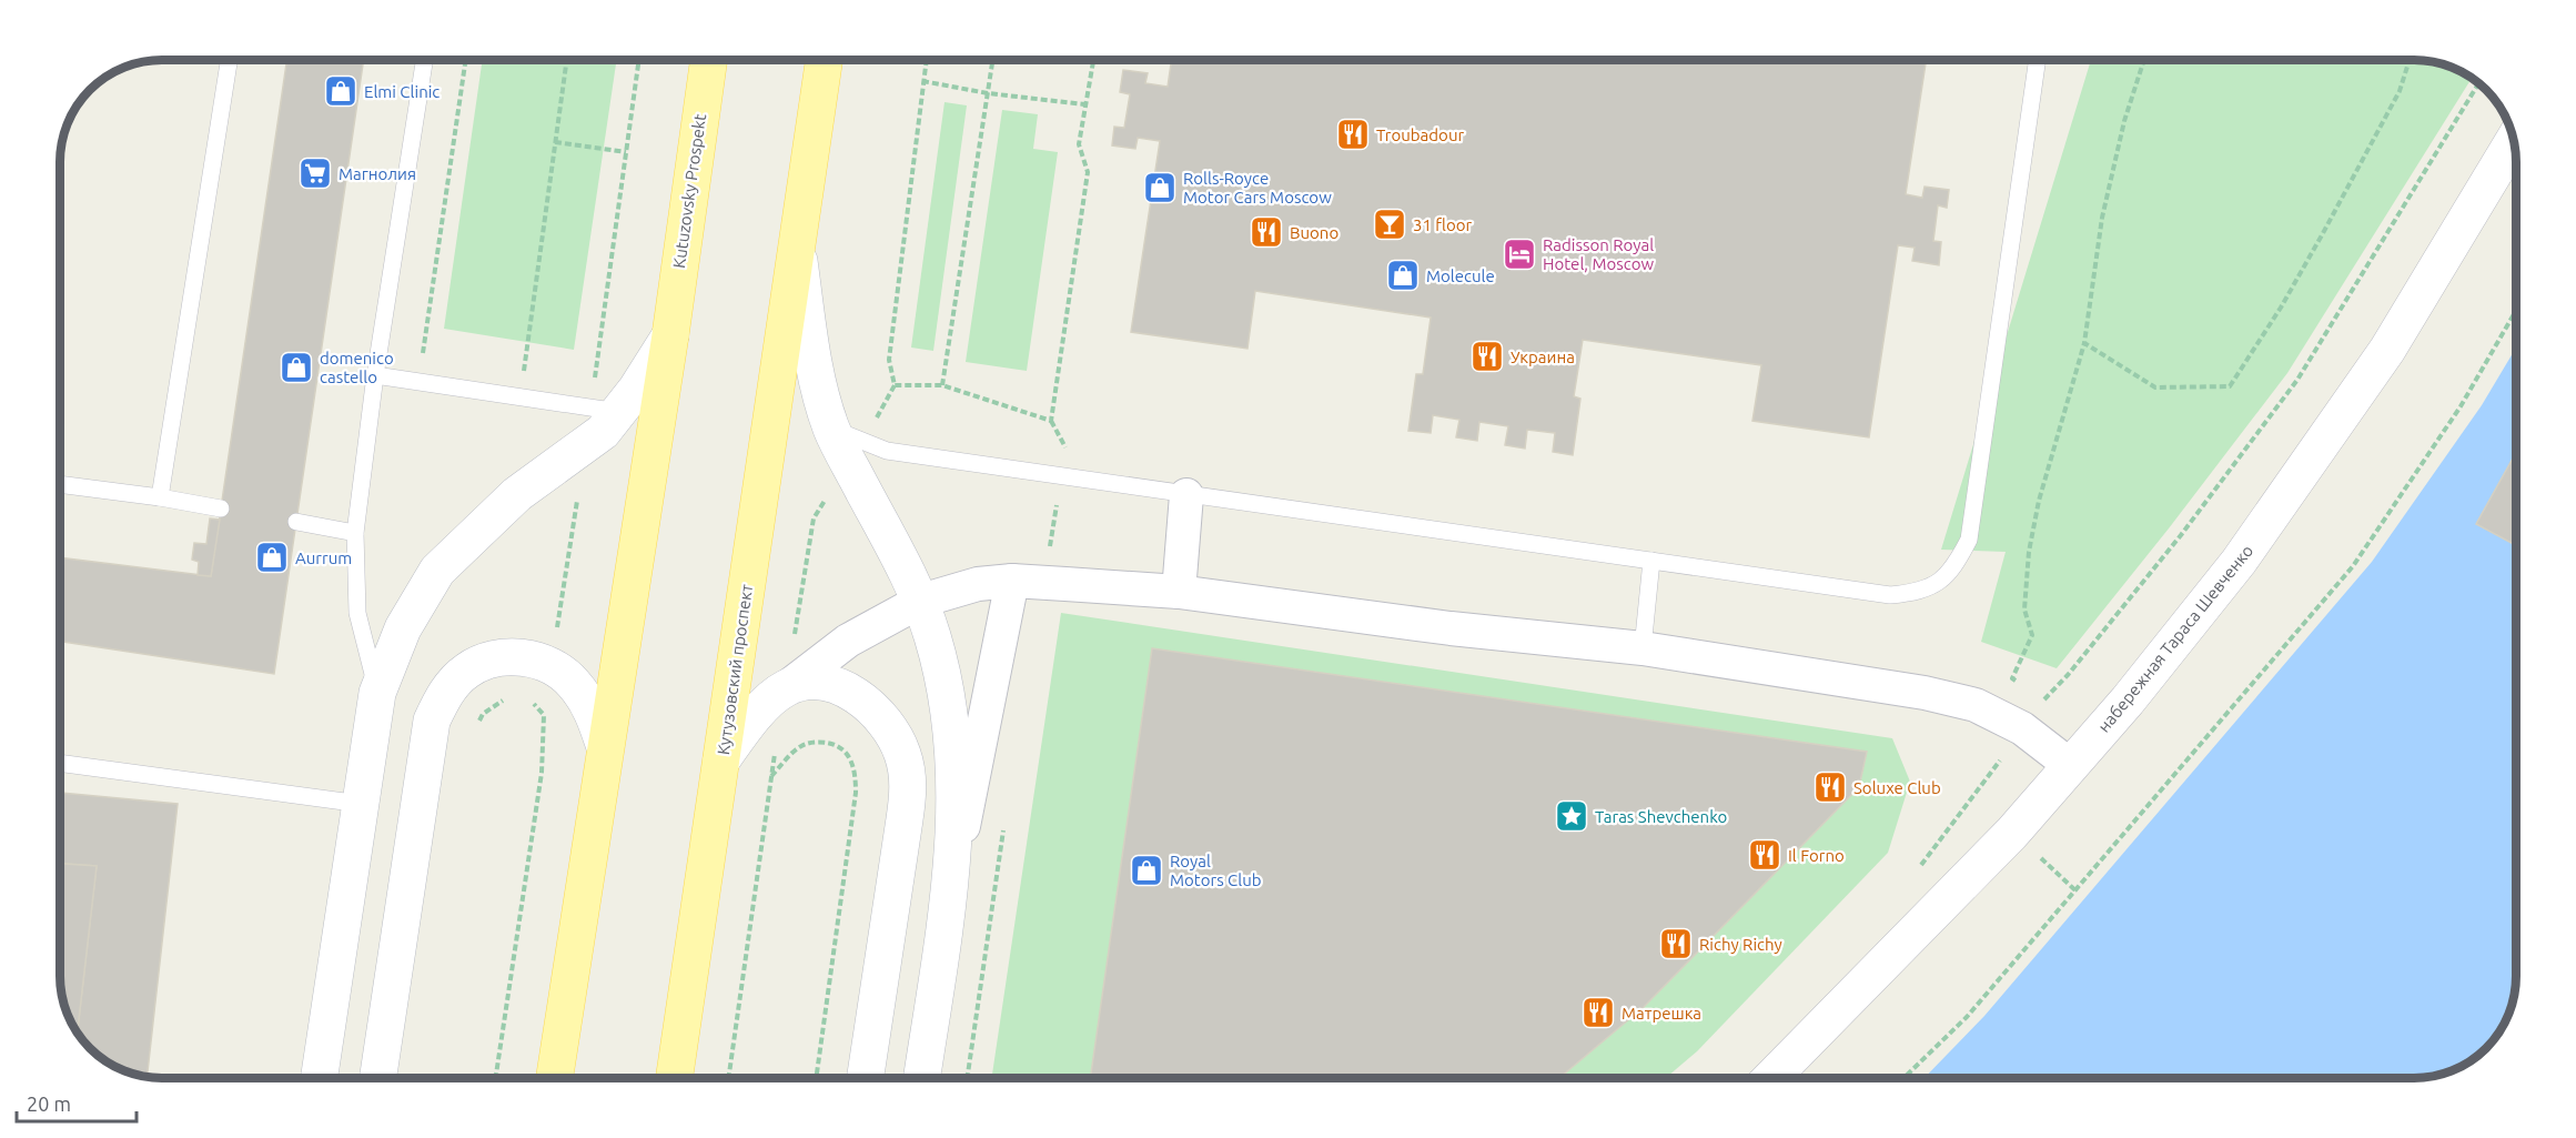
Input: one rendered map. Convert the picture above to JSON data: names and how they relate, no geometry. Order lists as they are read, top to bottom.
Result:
{
  "streets": {
    "main road": ["Kutuzovsky Prospekt", "набережная Тараса Шевченко", "Кутузовский проспект"]
  },
  "places": {
    "shop": [
      "Elmi Clinic",
      "Rolls-Royce Motor Cars Moscow",
      "Molecule",
      "domenico castello",
      "Aurrum",
      "Royal Motors Club"
    ],
    "restaurant": [
      "Troubadour",
      "Buono",
      "Украина",
      "Soluxe Club",
      "Il Forno",
      "Richy Richy",
      "Матрешка"
    ],
    "supermarket": ["Магнолия"],
    "bar": ["31 floor"],
    "hotel": ["Radisson Royal Hotel, Moscow"],
    "place": ["Taras Shevchenko"]
  },
  "scale_bar": "20 m"
}
